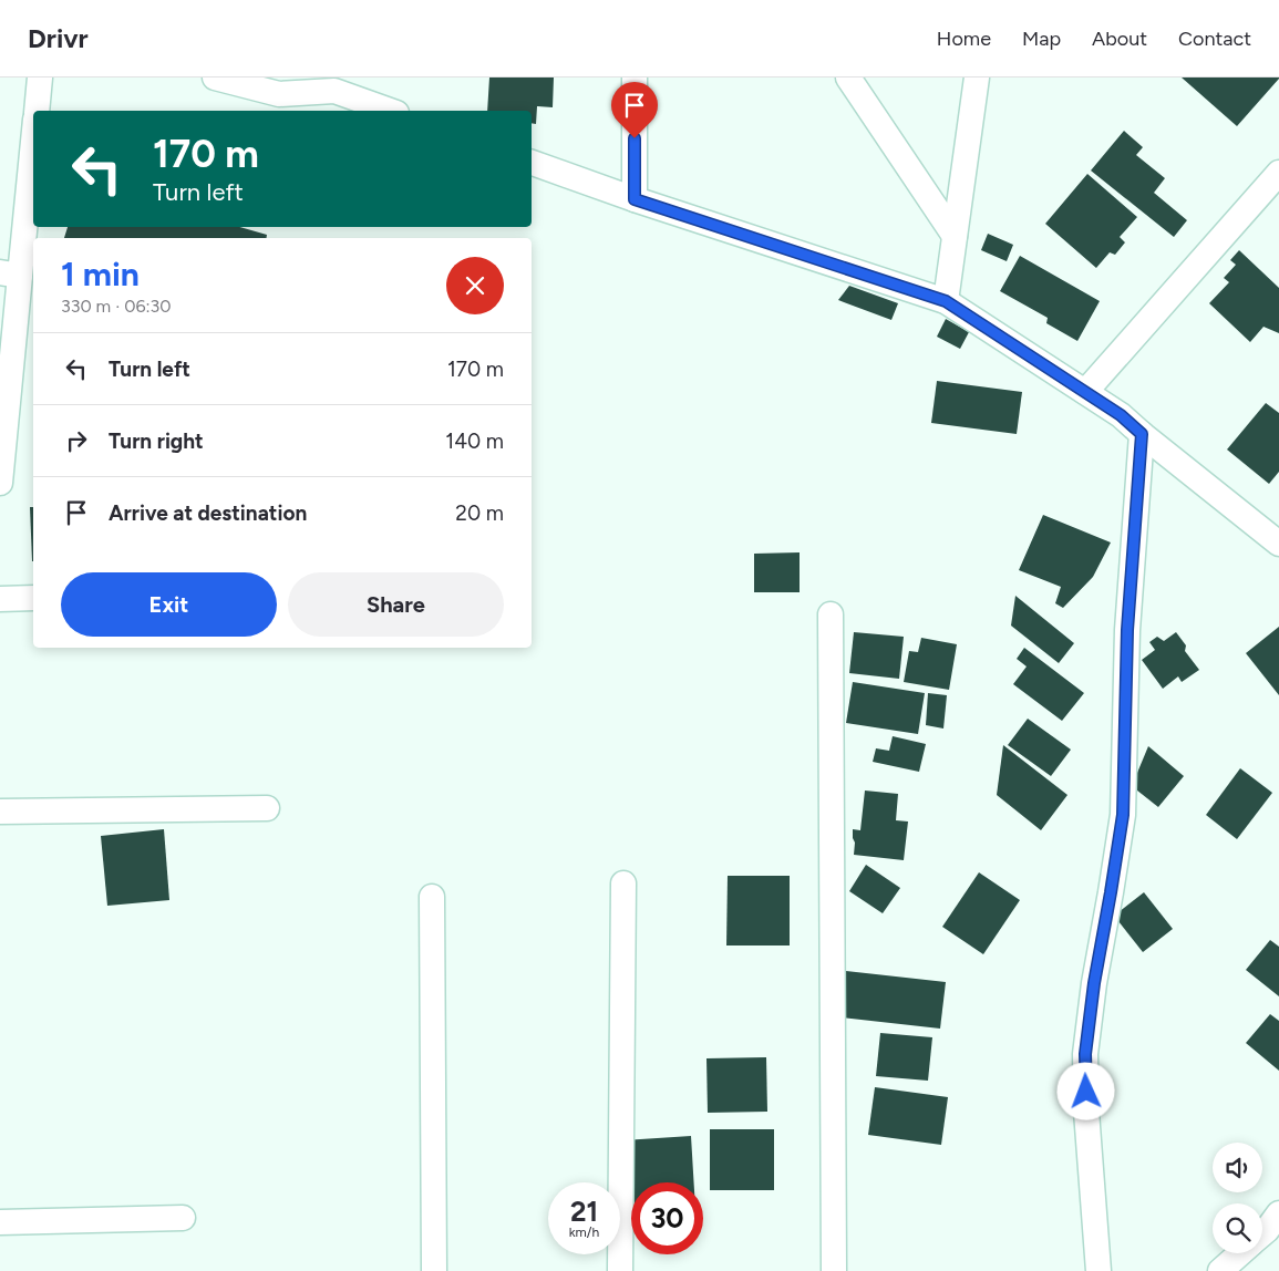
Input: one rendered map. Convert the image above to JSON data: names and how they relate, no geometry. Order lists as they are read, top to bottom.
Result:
{
  "page": {
    "header": "Drivr",
    "nav": [
      "Home",
      "Map",
      "About",
      "Contact"
    ],
    "turn": ["170 m", "Turn left"],
    "heading": ["1 min", "330 m · 06:30"],
    "list": [
      {
        "name": "Turn left",
        "value": "170 m"
      },
      {
        "name": "Turn right",
        "value": "140 m"
      },
      {
        "name": "Arrive at destination",
        "value": "20 m"
      }
    ],
    "buttons": ["Exit", "Share"],
    "speed": "21 km/h",
    "limit": "30"
  }
}
